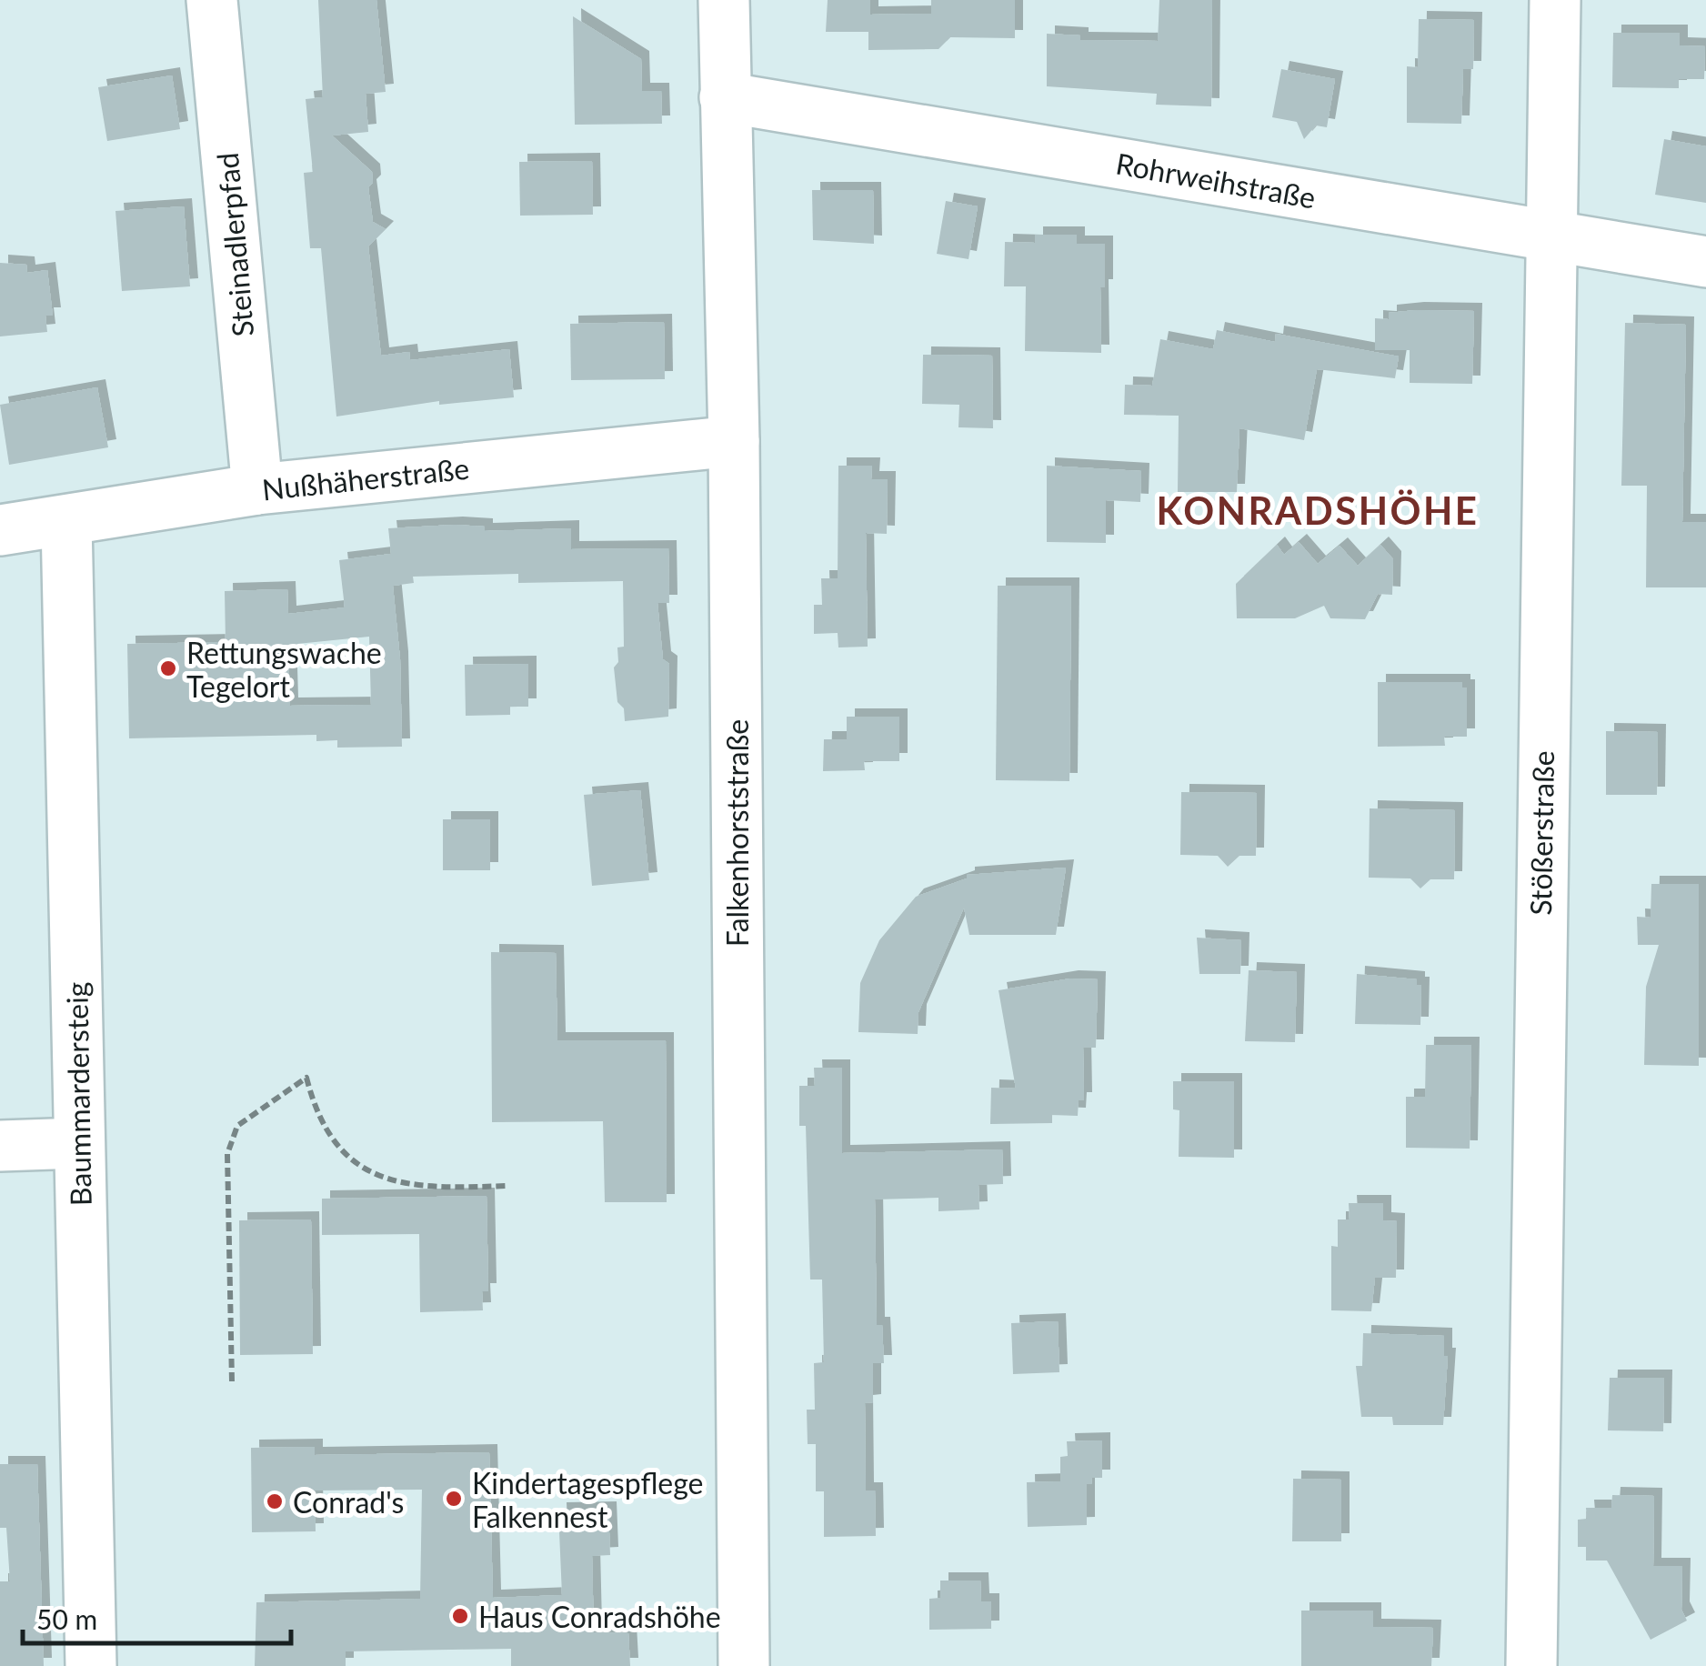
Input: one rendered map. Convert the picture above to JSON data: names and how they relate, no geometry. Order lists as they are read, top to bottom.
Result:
{
  "streets": {
    "street": [
      "Rohrweihstraße",
      "Steinadlerpfad",
      "Nußhäherstraße",
      "Falkenhorststraße",
      "Stößerstraße",
      "Baummardersteig"
    ]
  },
  "crossings": [
    ["Rohrweihstraße", "Falkenhorststraße"],
    ["Rohrweihstraße", "Stößerstraße"],
    ["Steinadlerpfad", "Nußhäherstraße"],
    ["Nußhäherstraße", "Falkenhorststraße"],
    ["Nußhäherstraße", "Baummardersteig"]
  ],
  "districts": ["KONRADSHÖHE"],
  "places": [
    "Rettungswache Tegelort",
    "Kindertagespflege Falkennest",
    "Conrad's",
    "Haus Conradshöhe"
  ],
  "scale_bar": "50 m"
}
